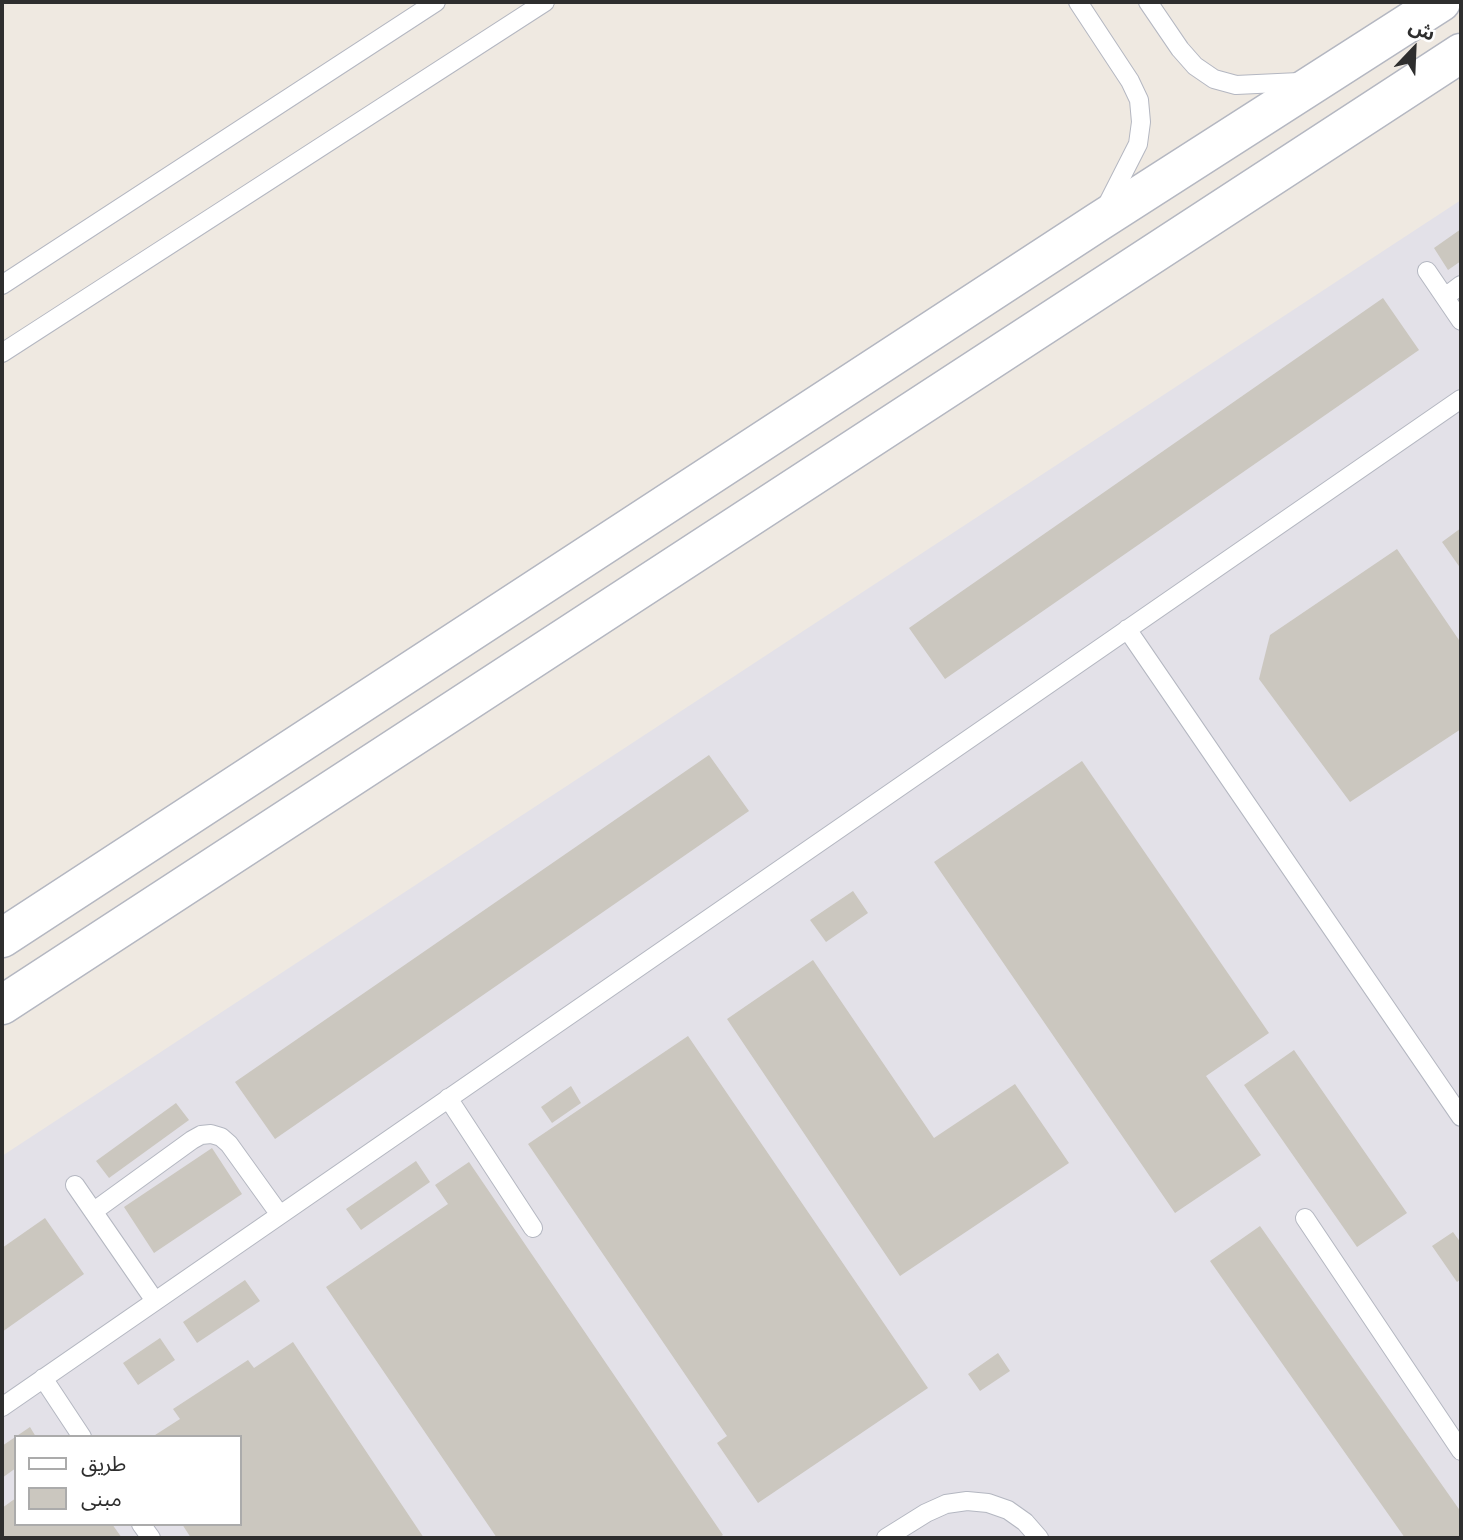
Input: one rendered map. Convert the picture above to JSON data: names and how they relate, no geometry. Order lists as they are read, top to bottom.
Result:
{
  "legend": ["طريق", "مبنى"],
  "north": "top right"
}
